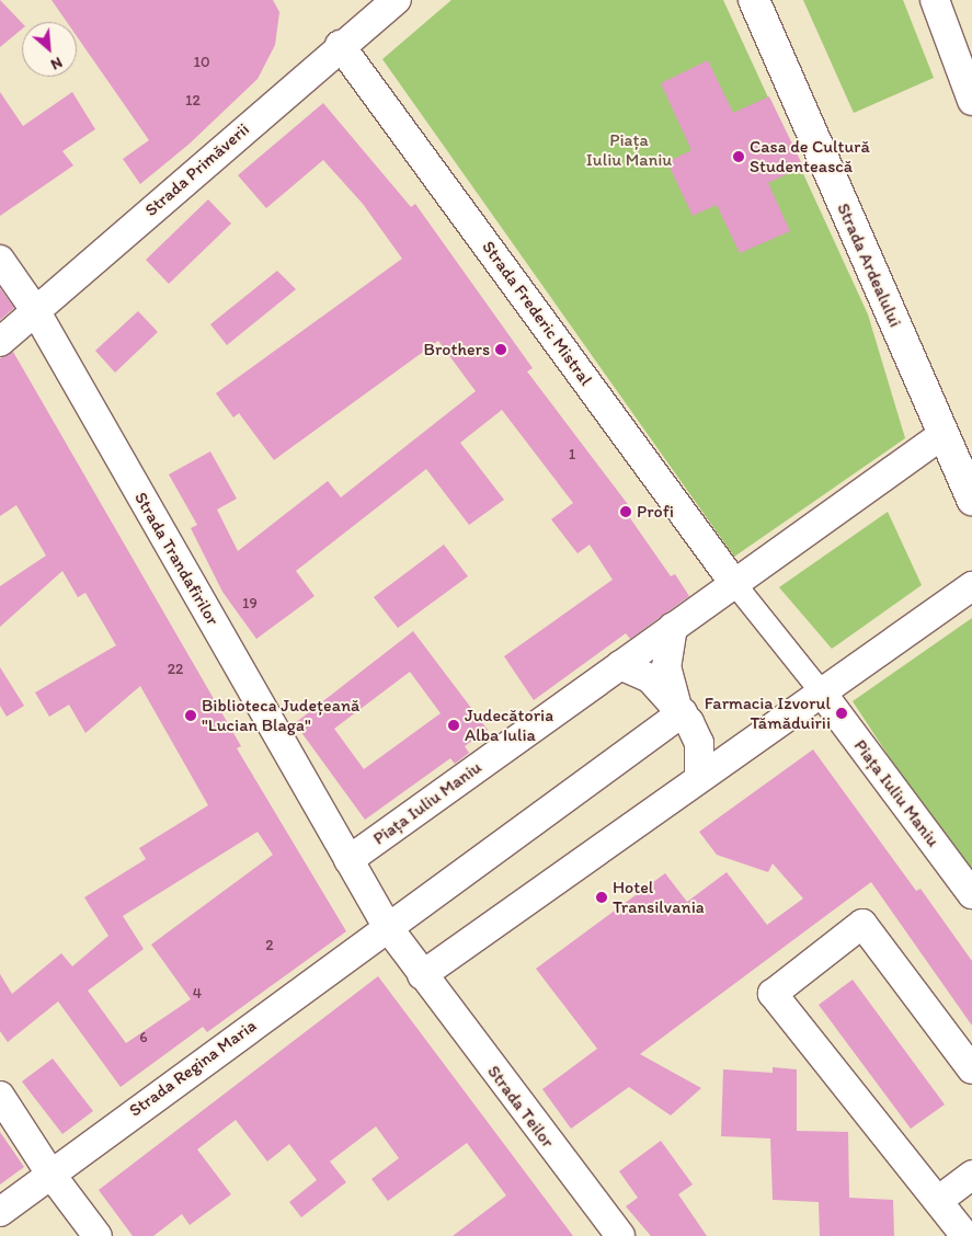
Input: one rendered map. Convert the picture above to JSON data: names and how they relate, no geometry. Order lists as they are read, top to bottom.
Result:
{
  "streets": {
    "main road": ["Strada Ardealului"],
    "street": [
      "Strada Primăverii",
      "Strada Frederic Mistral",
      "Strada Trandafirilor",
      "Piața Iuliu Maniu",
      "Strada Regina Maria",
      "Strada Teilor"
    ]
  },
  "crossings": [
    ["Strada Primăverii", "Strada Frederic Mistral"],
    ["Strada Primăverii", "Strada Trandafirilor"],
    ["Strada Ardealului", "Piața Iuliu Maniu"],
    ["Strada Frederic Mistral", "Piața Iuliu Maniu"],
    ["Strada Trandafirilor", "Piața Iuliu Maniu"]
  ],
  "parks": ["Piața Iuliu Maniu"],
  "places": [
    "Casa de Cultură Studentească",
    "Brothers",
    "Profi",
    "Farmacia Izvorul Tămăduirii",
    "Biblioteca Județeană \"Lucian Blaga\"",
    "Judecătoria Alba Iulia",
    "Hotel Transilvania"
  ],
  "house_numbers": [
    "10",
    "12",
    "1",
    "19",
    "22",
    "2",
    "4",
    "6"
  ],
  "north": "bottom right"
}
